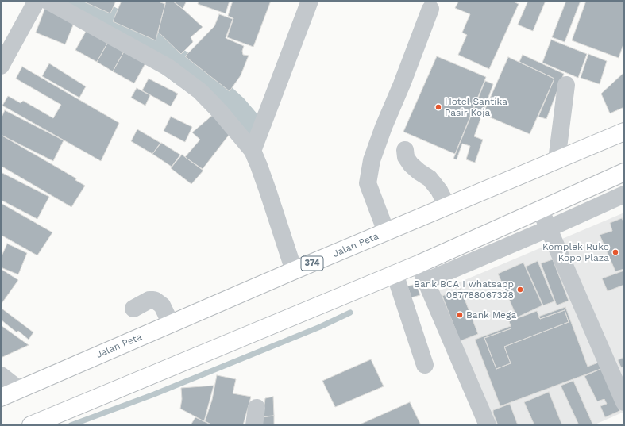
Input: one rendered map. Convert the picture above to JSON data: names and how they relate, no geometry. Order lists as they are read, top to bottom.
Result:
{
  "streets": {
    "main road": ["Jalan Peta", "374"]
  },
  "places": [
    "Hotel Santika Pasir Koja",
    "Komplek Ruko Kopo Plaza",
    "Bank BCA I whatsapp 087788067328",
    "Bank Mega"
  ]
}
